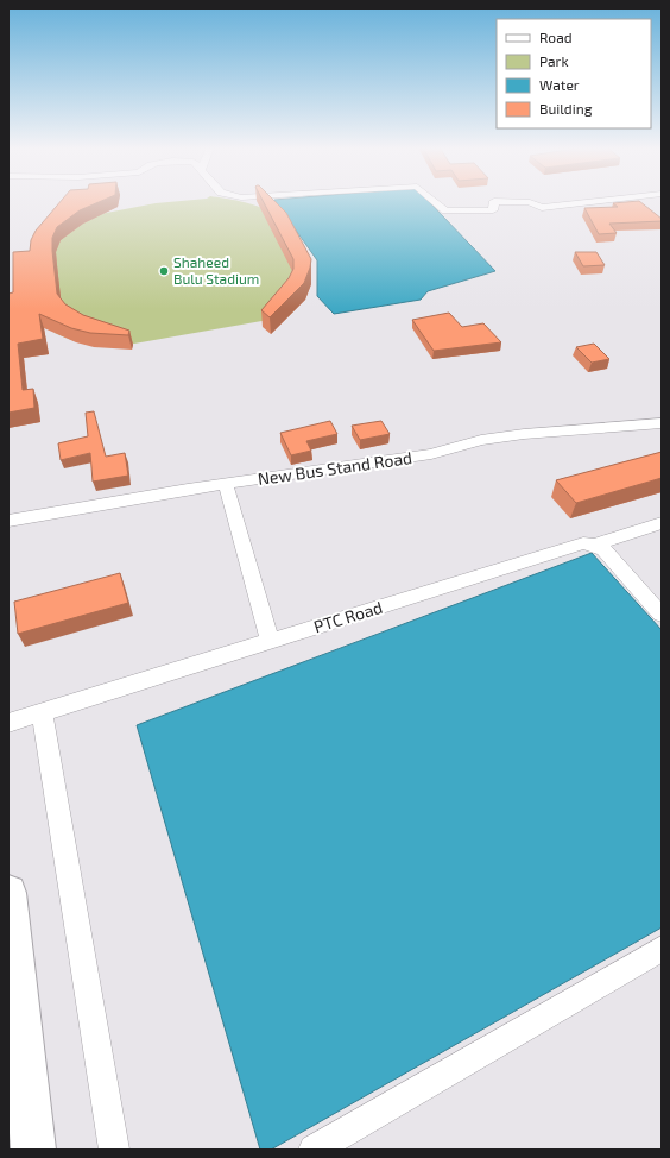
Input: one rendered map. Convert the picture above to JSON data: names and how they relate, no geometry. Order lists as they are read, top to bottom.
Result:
{
  "streets": {
    "street": ["New Bus Stand Road", "PTC Road"]
  },
  "places": ["Shaheed Bulu Stadium"],
  "legend": [
    "Road",
    "Park",
    "Water",
    "Building"
  ]
}
